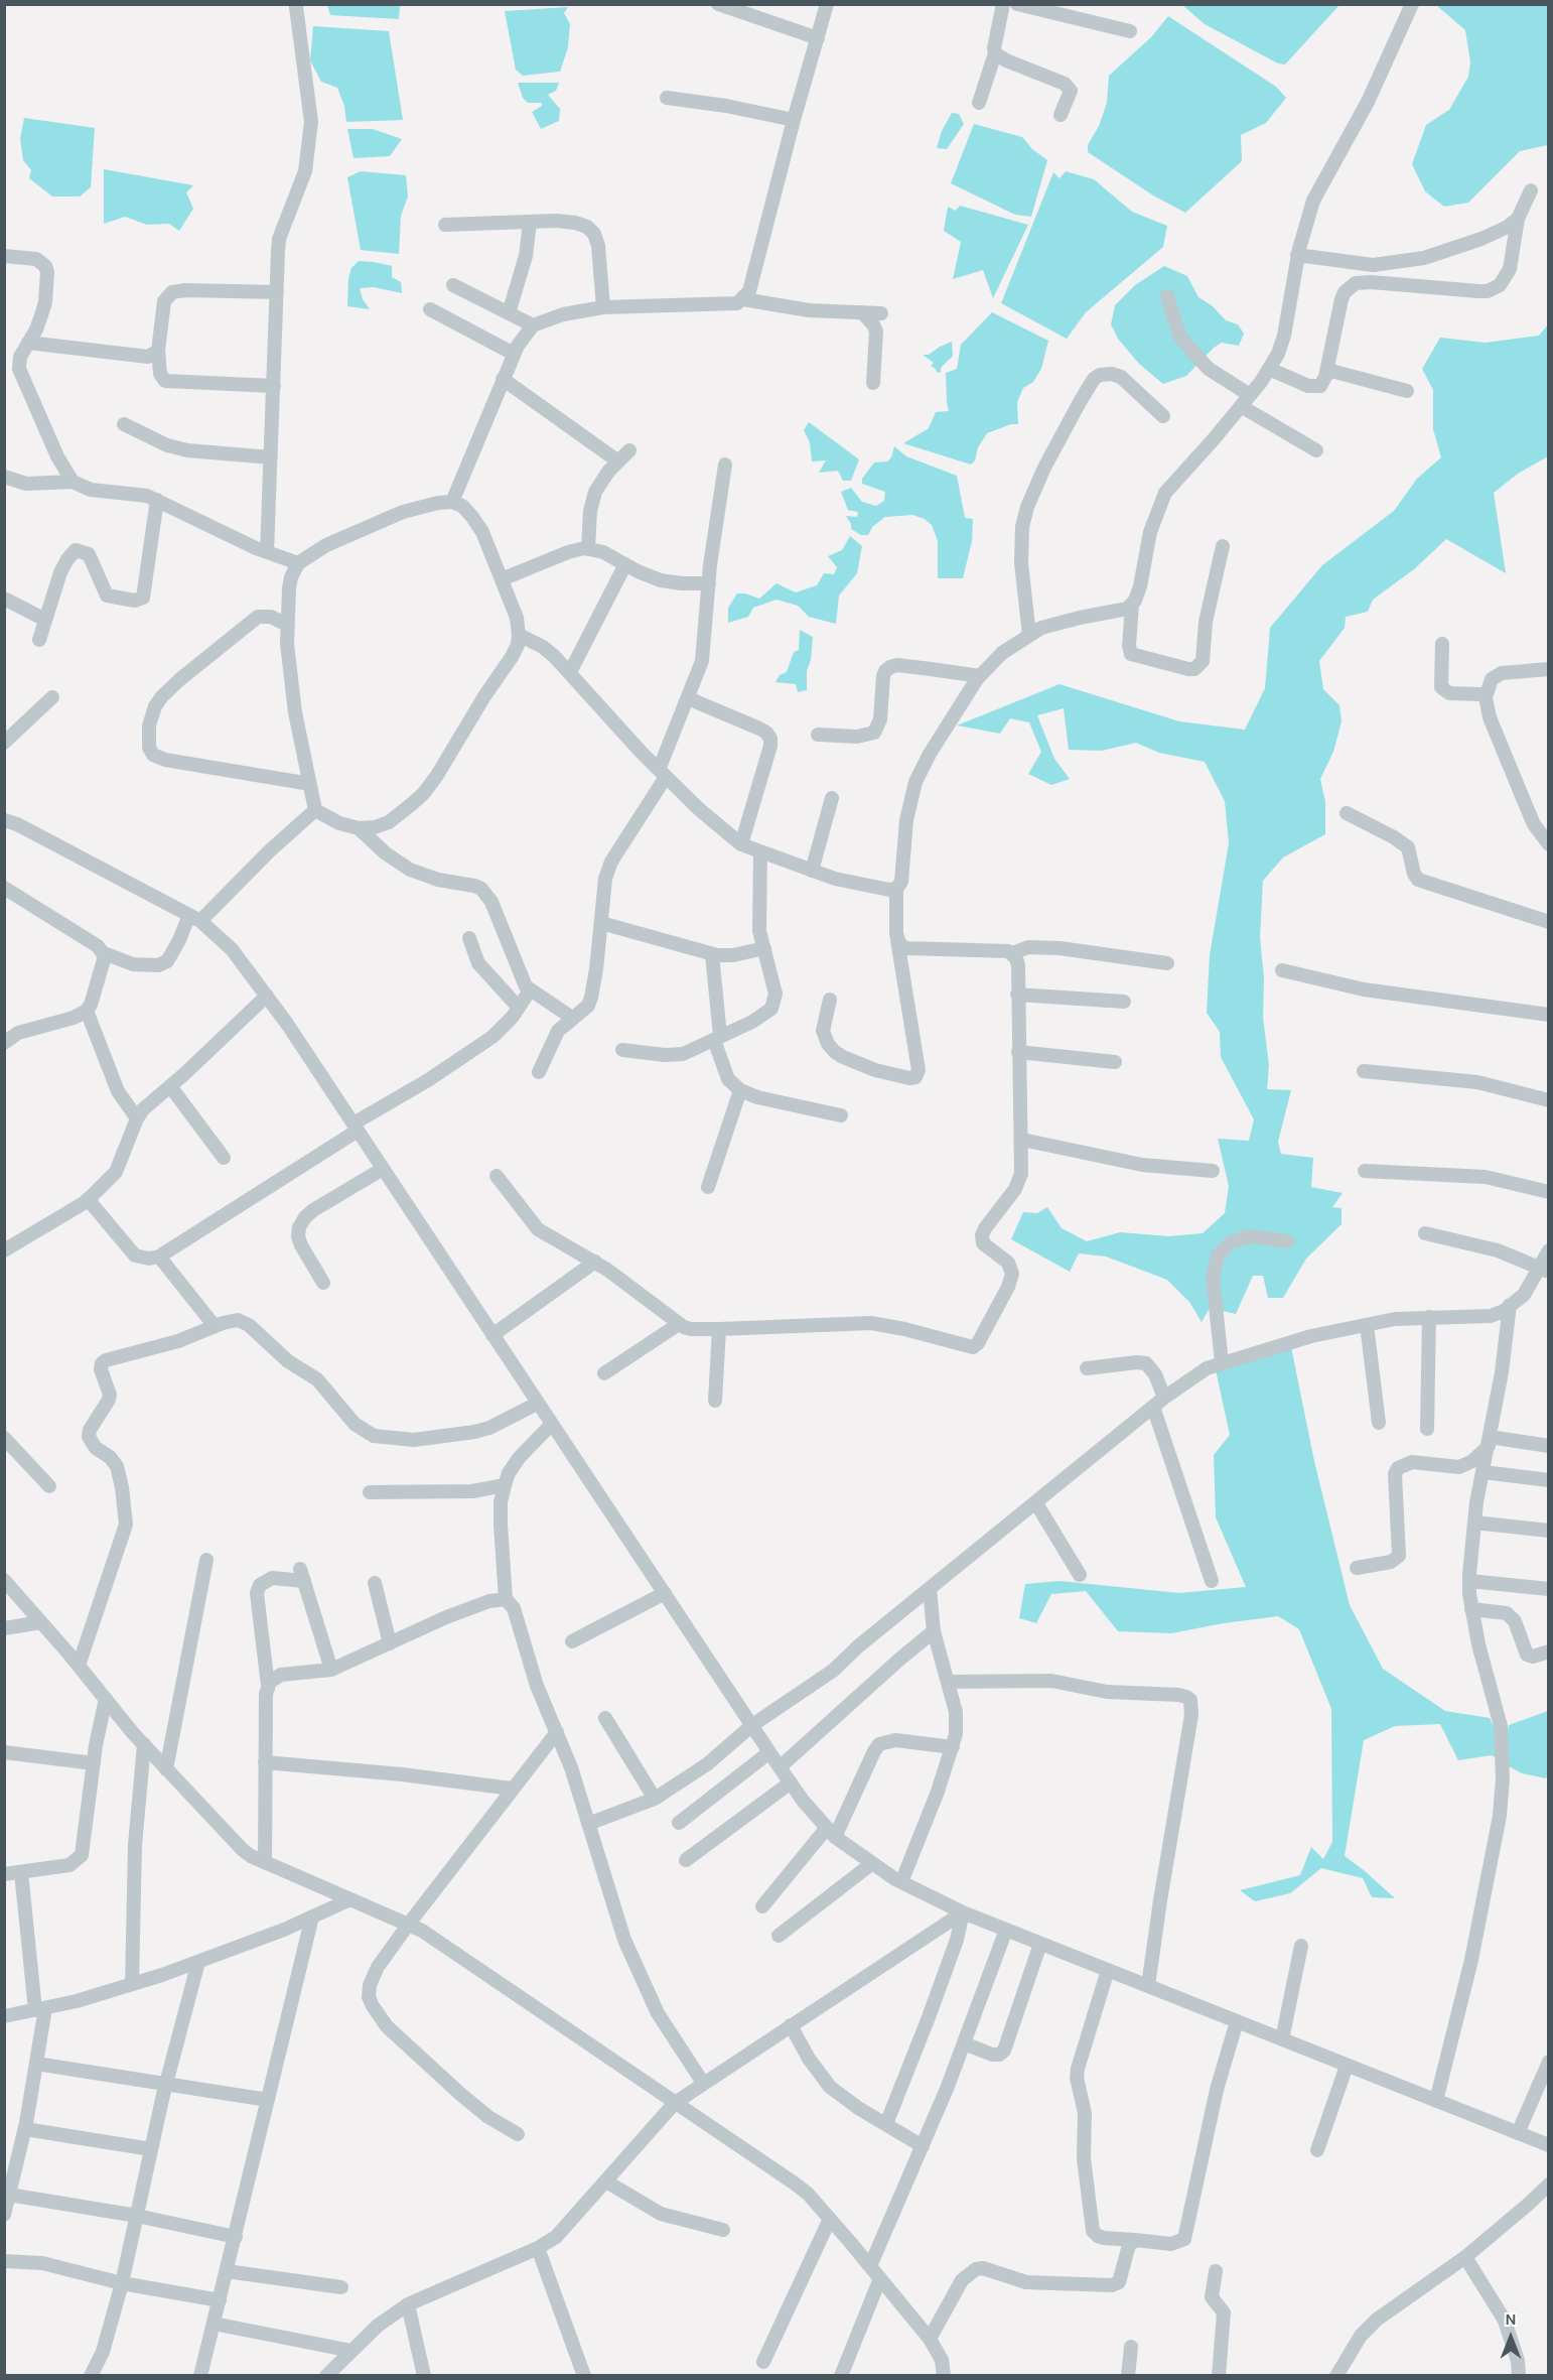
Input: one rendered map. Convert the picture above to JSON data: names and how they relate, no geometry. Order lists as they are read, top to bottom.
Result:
{
  "north": "top"
}
